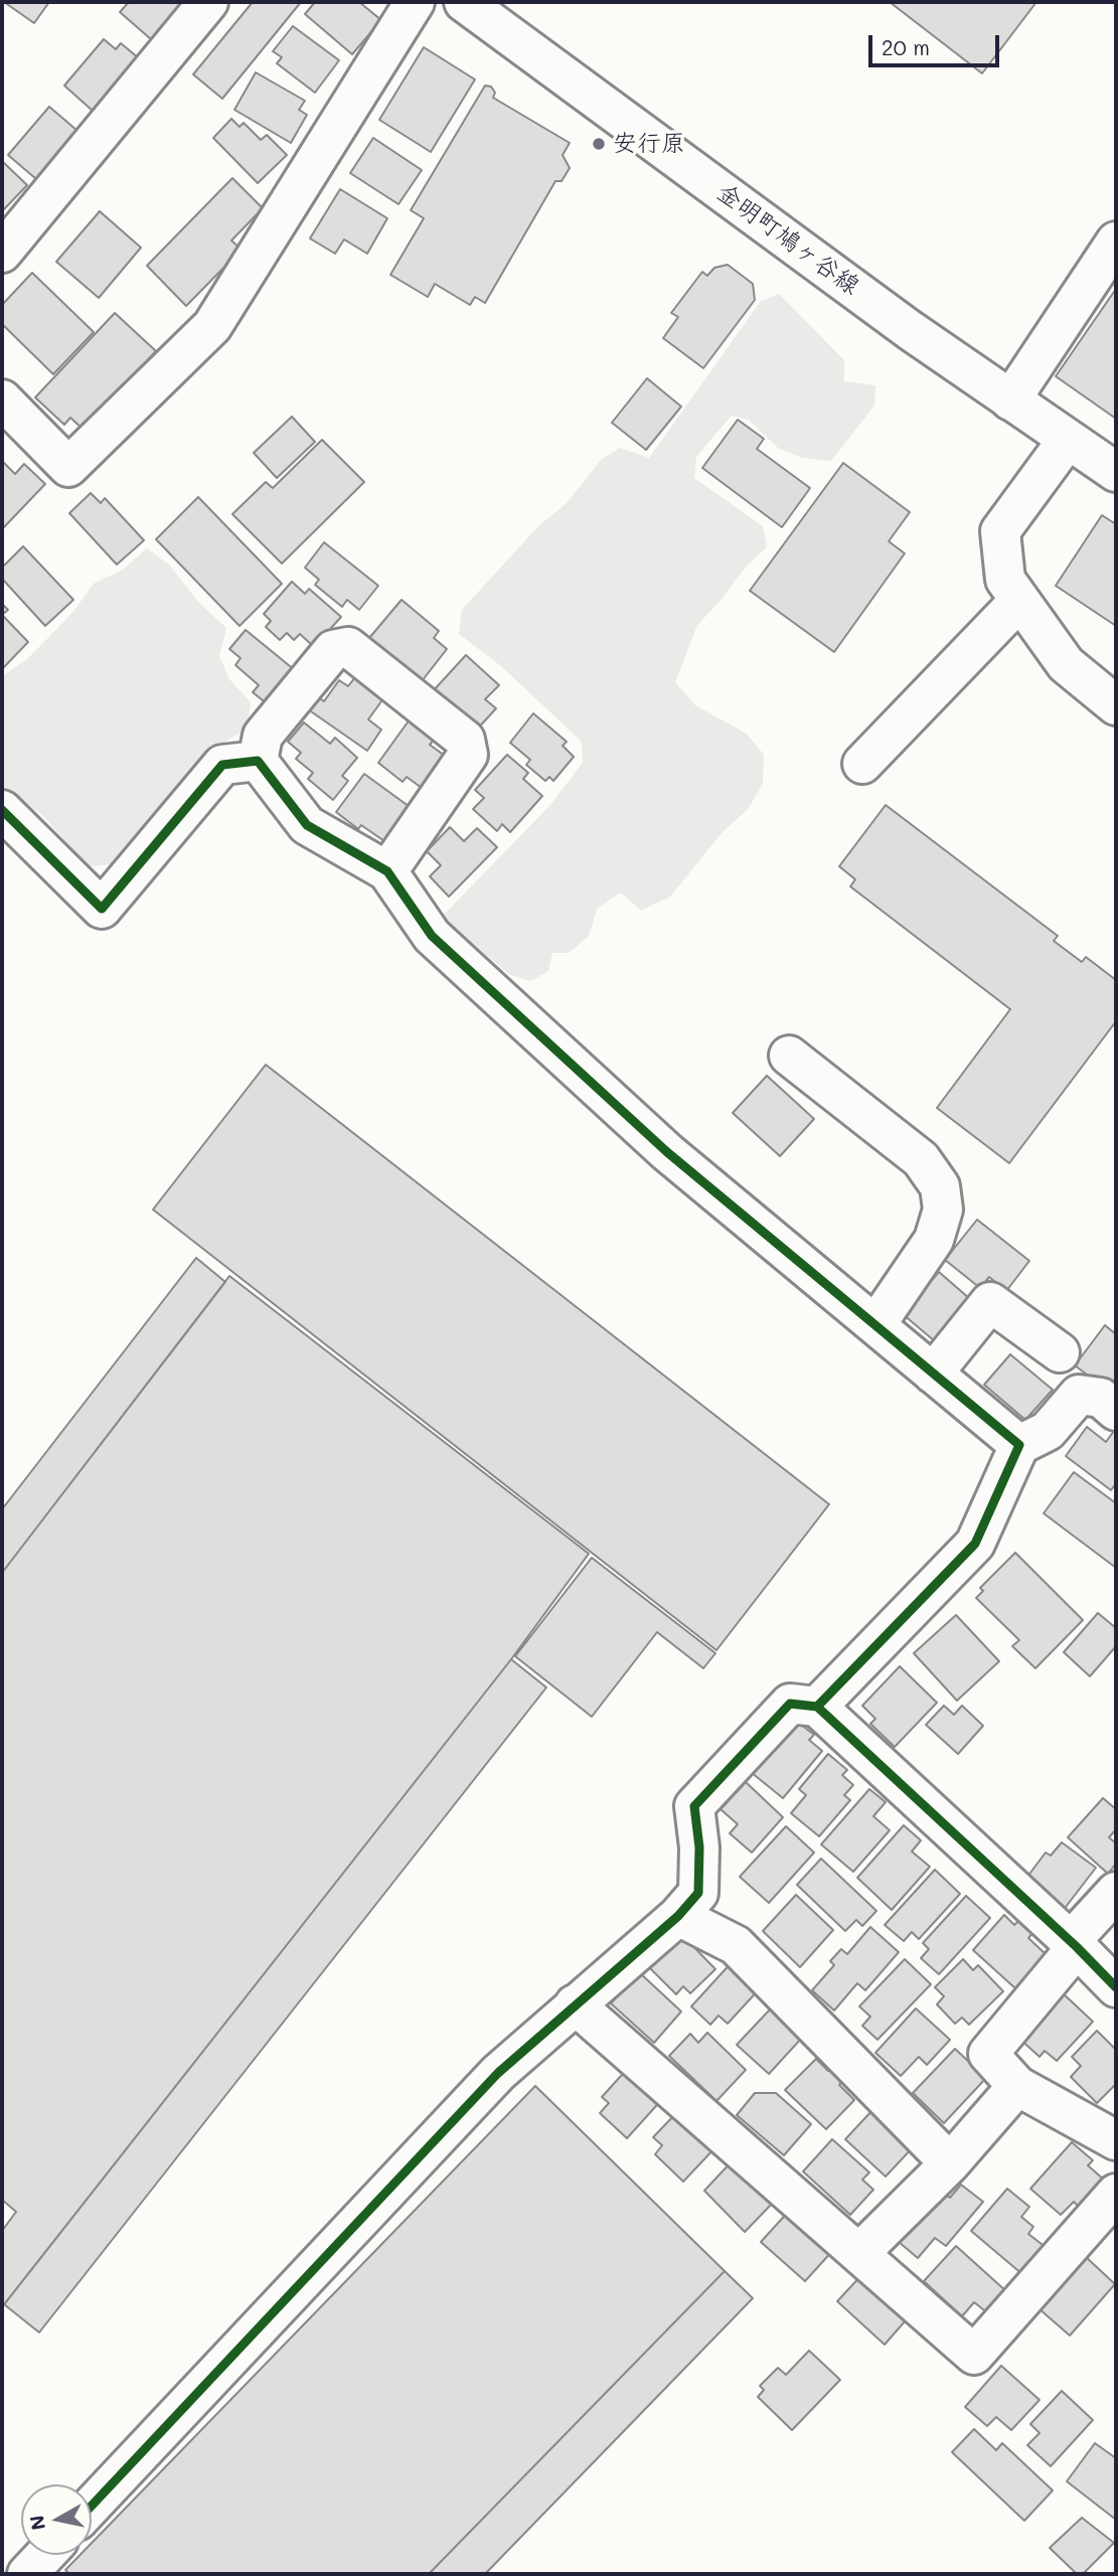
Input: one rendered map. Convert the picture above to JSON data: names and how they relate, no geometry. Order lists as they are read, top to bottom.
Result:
{
  "streets": {
    "street": ["金明町鳩ヶ谷線"]
  },
  "places": ["安行原"],
  "scale_bar": "20 m",
  "north": "left"
}
